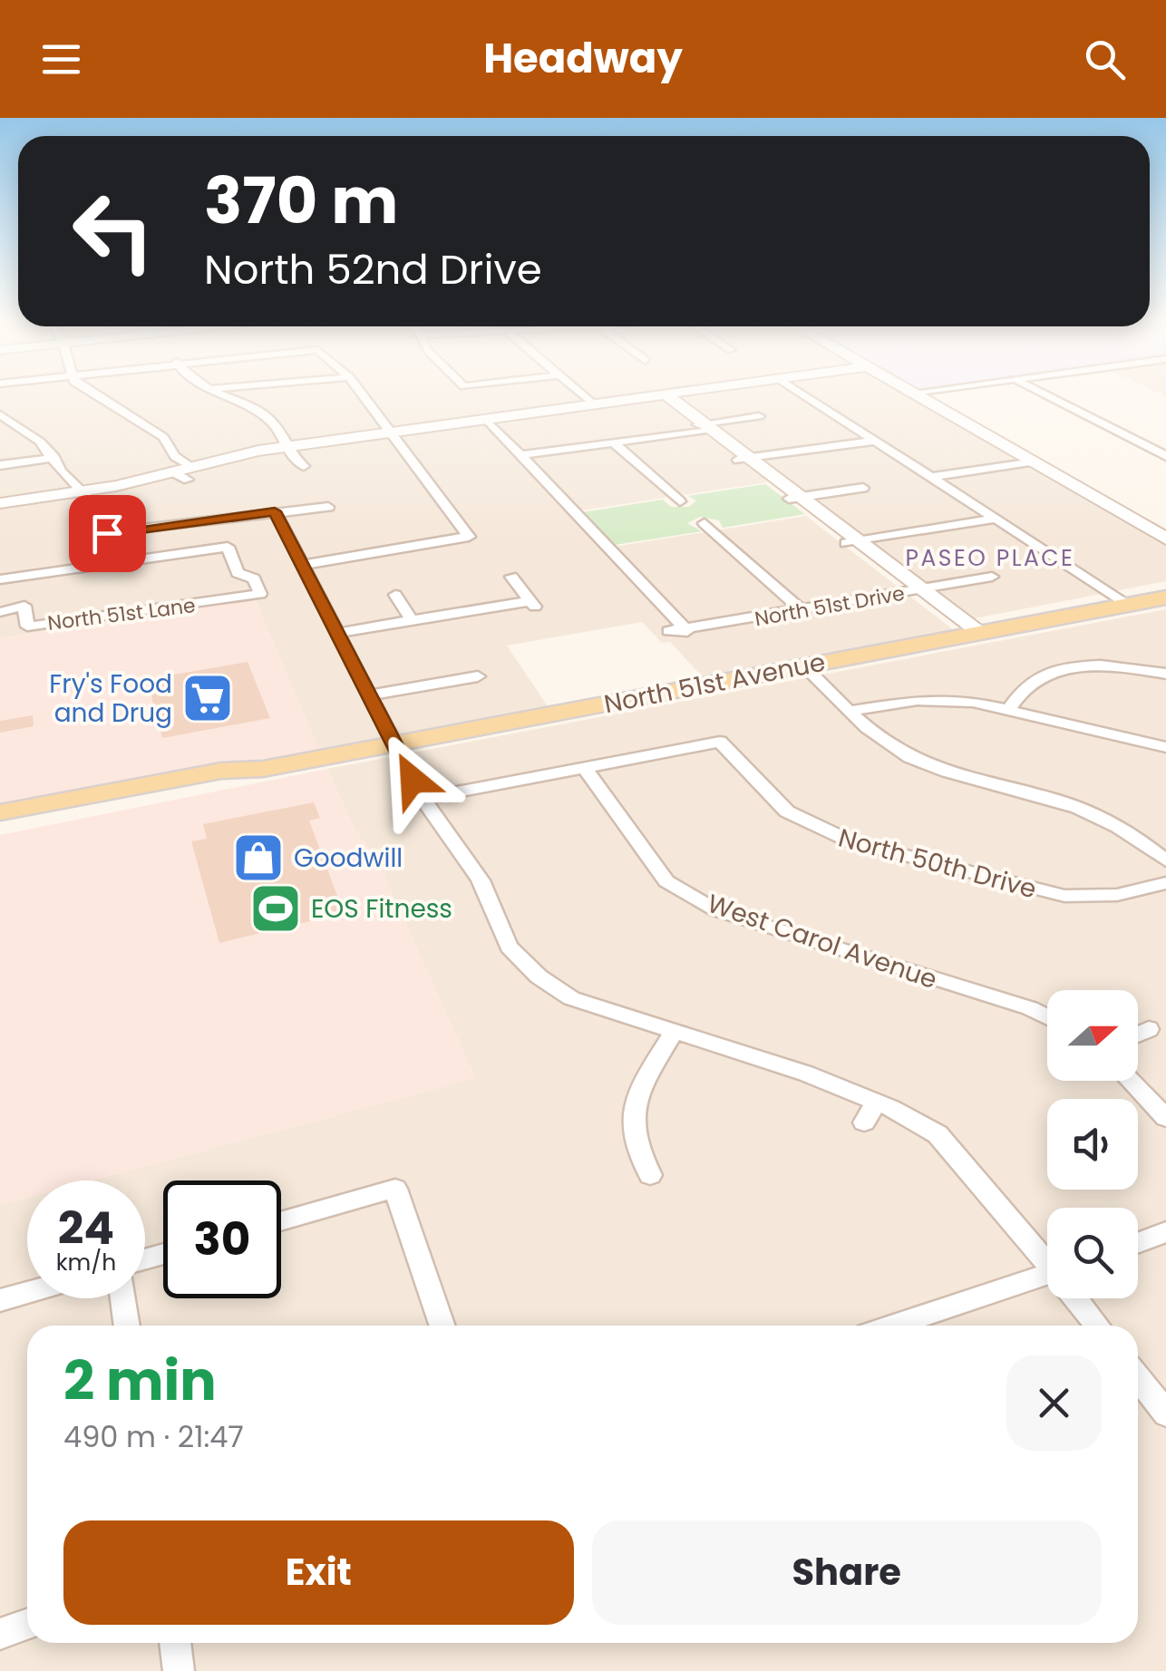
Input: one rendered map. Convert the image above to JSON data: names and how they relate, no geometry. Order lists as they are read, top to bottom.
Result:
{
  "streets": {
    "main road": ["North 51st Avenue"],
    "street": [
      "North 51st Drive",
      "North 51st Lane",
      "North 50th Drive",
      "West Carol Avenue"
    ]
  },
  "crossings": [
    ["North 50th Drive", "West Carol Avenue"]
  ],
  "districts": ["PASEO PLACE"],
  "places": {
    "supermarket": ["Fry's Food and Drug"],
    "shop": ["Goodwill"],
    "sports": ["EOS Fitness"]
  },
  "north": "right",
  "page": {
    "header": "Headway",
    "turn": ["370 m", "North 52nd Drive"],
    "speed": "24 km/h",
    "limit": "30",
    "heading": ["2 min", "490 m · 21:47"],
    "buttons": ["Exit", "Share"]
  }
}
